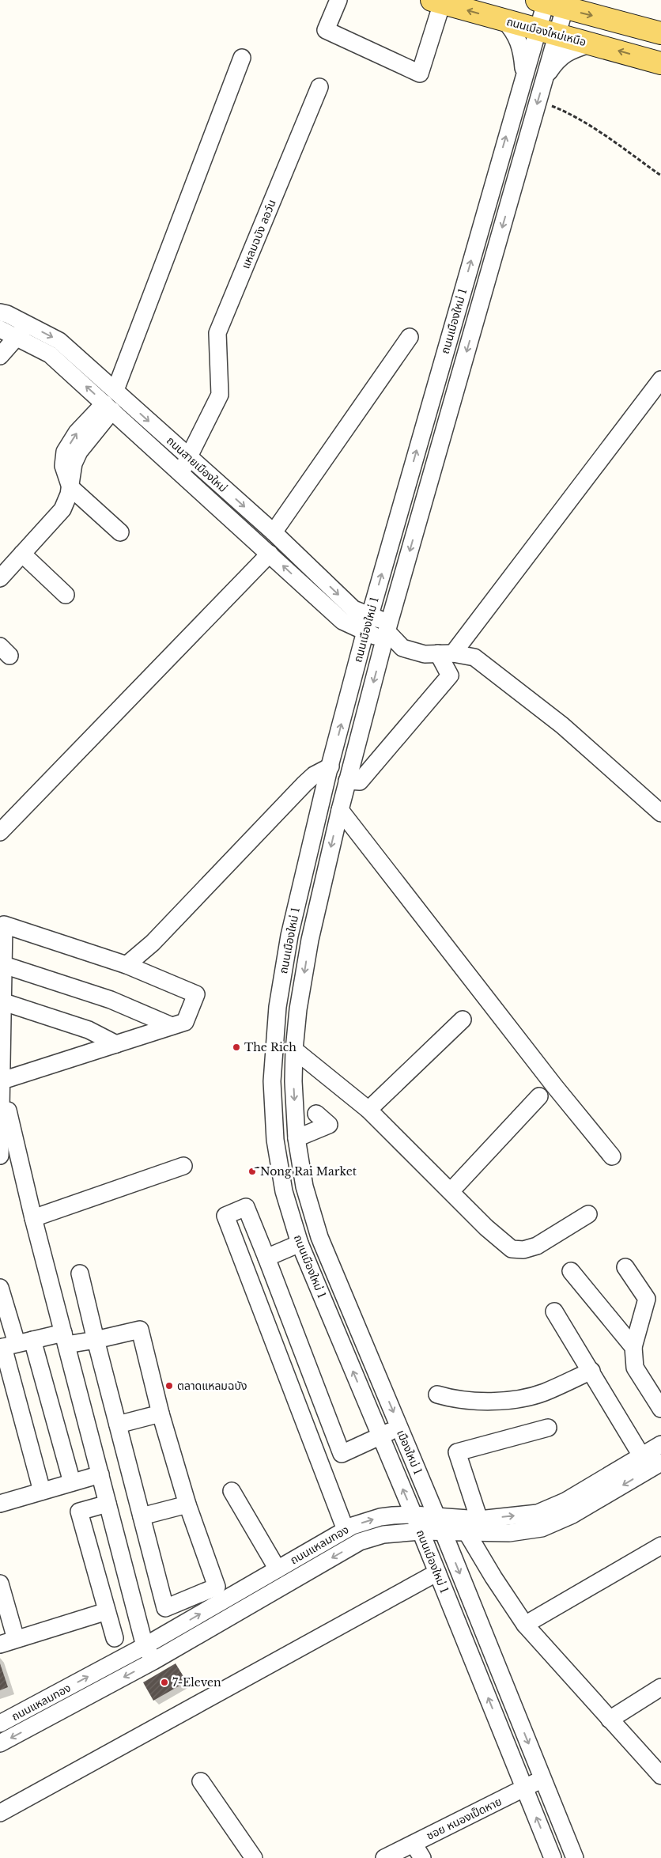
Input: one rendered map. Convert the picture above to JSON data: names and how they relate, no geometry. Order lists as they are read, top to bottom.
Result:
{
  "streets": {
    "main road": ["ถนนเมืองใหม่เหนือ"],
    "street": [
      "แหลมฉบัง ลอว์น",
      "ถนนเมืองใหม่ 1",
      "ถนนสายเมืองใหม่",
      "เมืองใหม่ 1",
      "ถนนแหลมทอง",
      "ซอย หนองเป็ดหาย"
    ]
  },
  "crossings": [
    ["ถนนเมืองใหม่เหนือ", "ถนนเมืองใหม่ 1"],
    ["แหลมฉบัง ลอว์น", "ถนนสายเมืองใหม่"],
    ["ถนนเมืองใหม่ 1", "ถนนสายเมืองใหม่"],
    ["ถนนเมืองใหม่ 1", "เมืองใหม่ 1"],
    ["ถนนเมืองใหม่ 1", "ถนนแหลมทอง"],
    ["ถนนเมืองใหม่ 1", "ซอย หนองเป็ดหาย"],
    ["เมืองใหม่ 1", "ถนนแหลมทอง"]
  ],
  "places": [
    "The Rich",
    "ืNong Rai Market",
    "ตลาดแหลมฉบัง",
    "7-Eleven"
  ]
}
